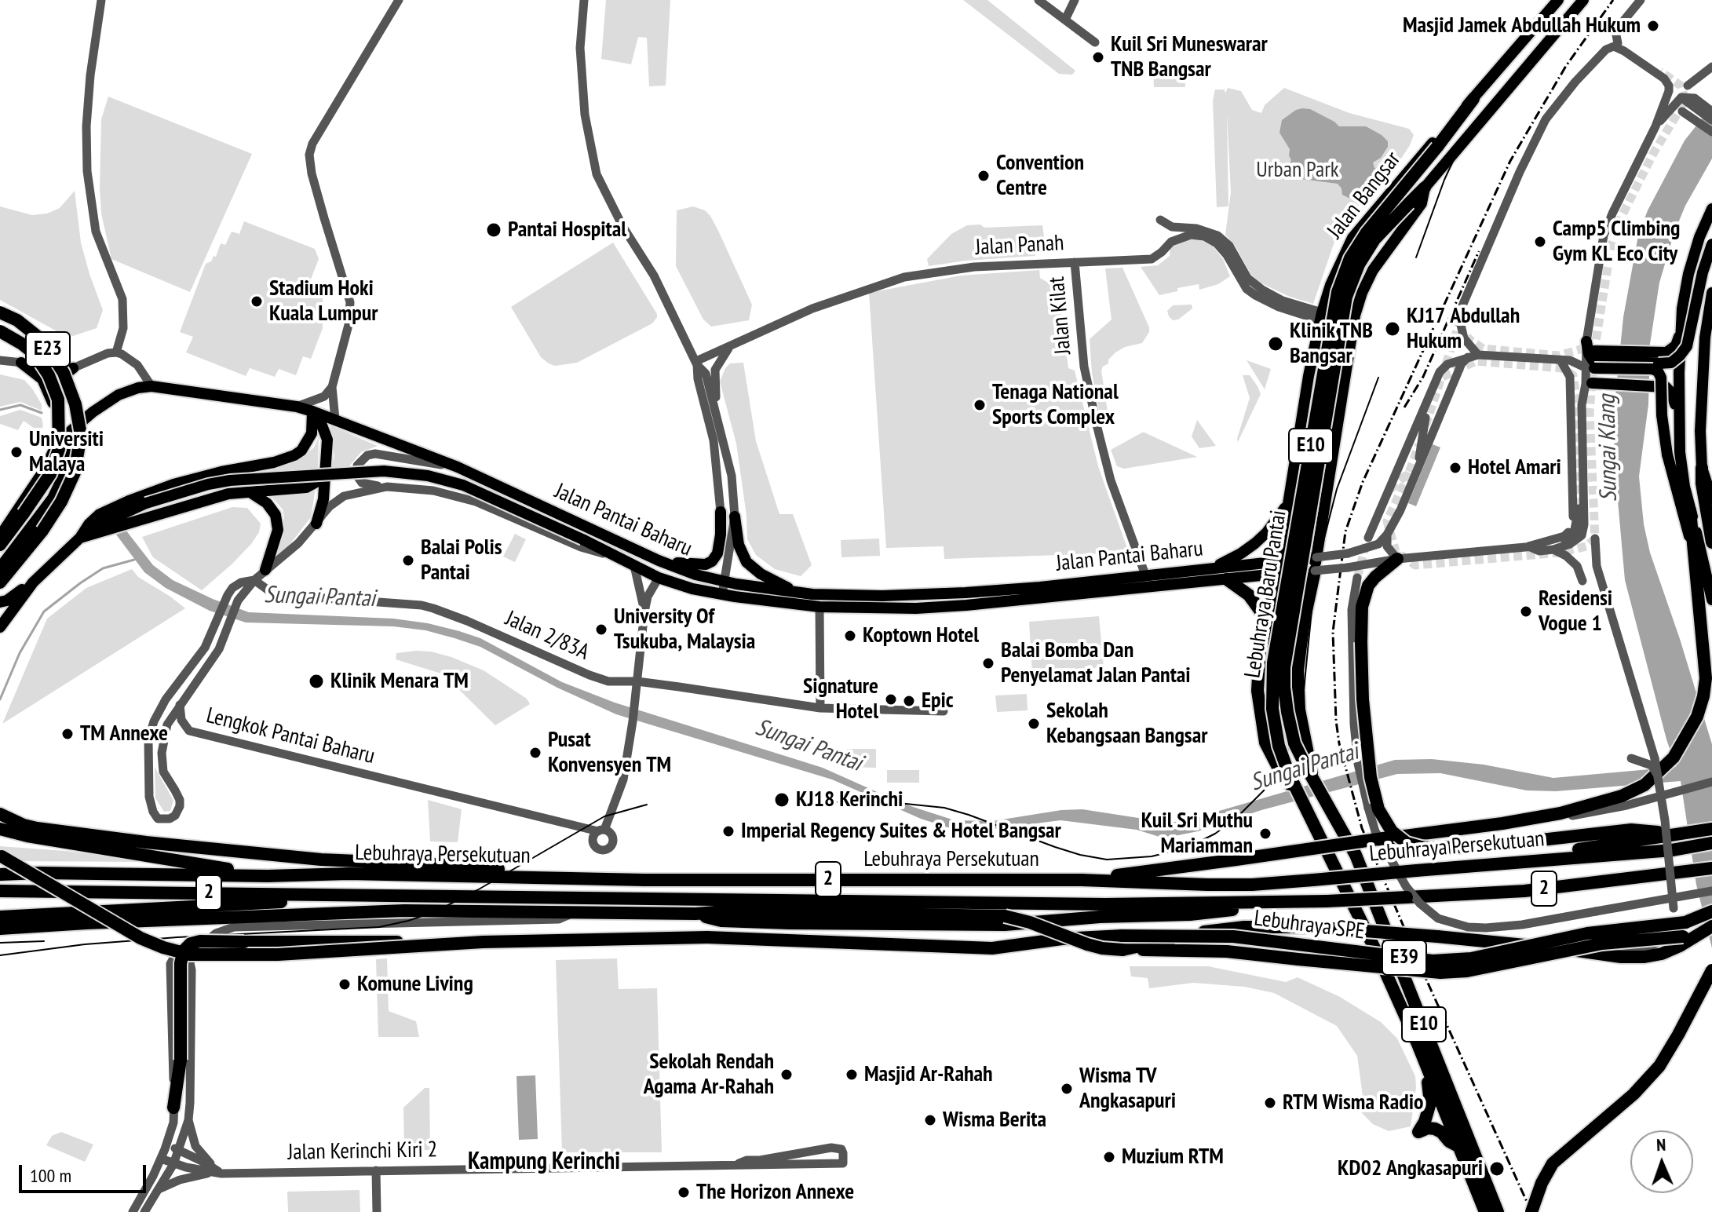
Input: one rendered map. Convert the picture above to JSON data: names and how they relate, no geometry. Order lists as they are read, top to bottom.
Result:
{
  "streets": {
    "highway": [
      "E23",
      "E10",
      "Lebuhraya Baru Pantai",
      "Lebuhraya Persekutuan",
      "2",
      "Lebuhraya SPE",
      "E39"
    ],
    "main road": ["Jalan Bangsar", "Jalan Pantai Baharu"],
    "street": [
      "Jalan Panah",
      "Jalan Kilat",
      "Jalan 2/83A",
      "Lengkok Pantai Baharu",
      "Jalan Kerinchi Kiri 2"
    ]
  },
  "crossings": [
    ["Jalan Bangsar", "Jalan Panah"],
    ["Jalan Bangsar", "Jalan Pantai Baharu"],
    ["Jalan Bangsar", "Lebuhraya Baru Pantai"],
    ["Jalan Panah", "Jalan Kilat"],
    ["Jalan Kilat", "Jalan Pantai Baharu"],
    ["Jalan 2/83A", "Lengkok Pantai Baharu"]
  ],
  "districts": ["Kampung Kerinchi"],
  "water": ["Sungai Klang", "Sungai Pantai"],
  "parks": ["Urban Park"],
  "places": [
    "Masjid Jamek Abdullah Hukum",
    "Kuil Sri Muneswarar TNB Bangsar",
    "Convention Centre",
    "Pantai Hospital",
    "Camp5 Climbing Gym KL Eco City",
    "Stadium Hoki Kuala Lumpur",
    "KJ17 Abdullah Hukum",
    "Klinik TNB Bangsar",
    "Tenaga National Sports Complex",
    "Universiti Malaya",
    "Hotel Amari",
    "Balai Polis Pantai",
    "Residensi Vogue 1",
    "University Of Tsukuba, Malaysia",
    "Koptown Hotel",
    "Balai Bomba Dan Penyelamat Jalan Pantai",
    "Klinik Menara TM",
    "Signature Hotel",
    "Epic",
    "Sekolah Kebangsaan Bangsar",
    "TM Annexe",
    "Pusat Konvensyen TM",
    "KJ18 Kerinchi",
    "Imperial Regency Suites & Hotel Bangsar",
    "Kuil Sri Muthu Mariamman",
    "Komune Living",
    "Sekolah Rendah Agama Ar-Rahah",
    "Masjid Ar-Rahah",
    "Wisma TV Angkasapuri",
    "RTM Wisma Radio",
    "Wisma Berita",
    "Muzium RTM",
    "KD02 Angkasapuri",
    "The Horizon Annexe"
  ],
  "scale_bar": "100 m",
  "north": "top"
}
